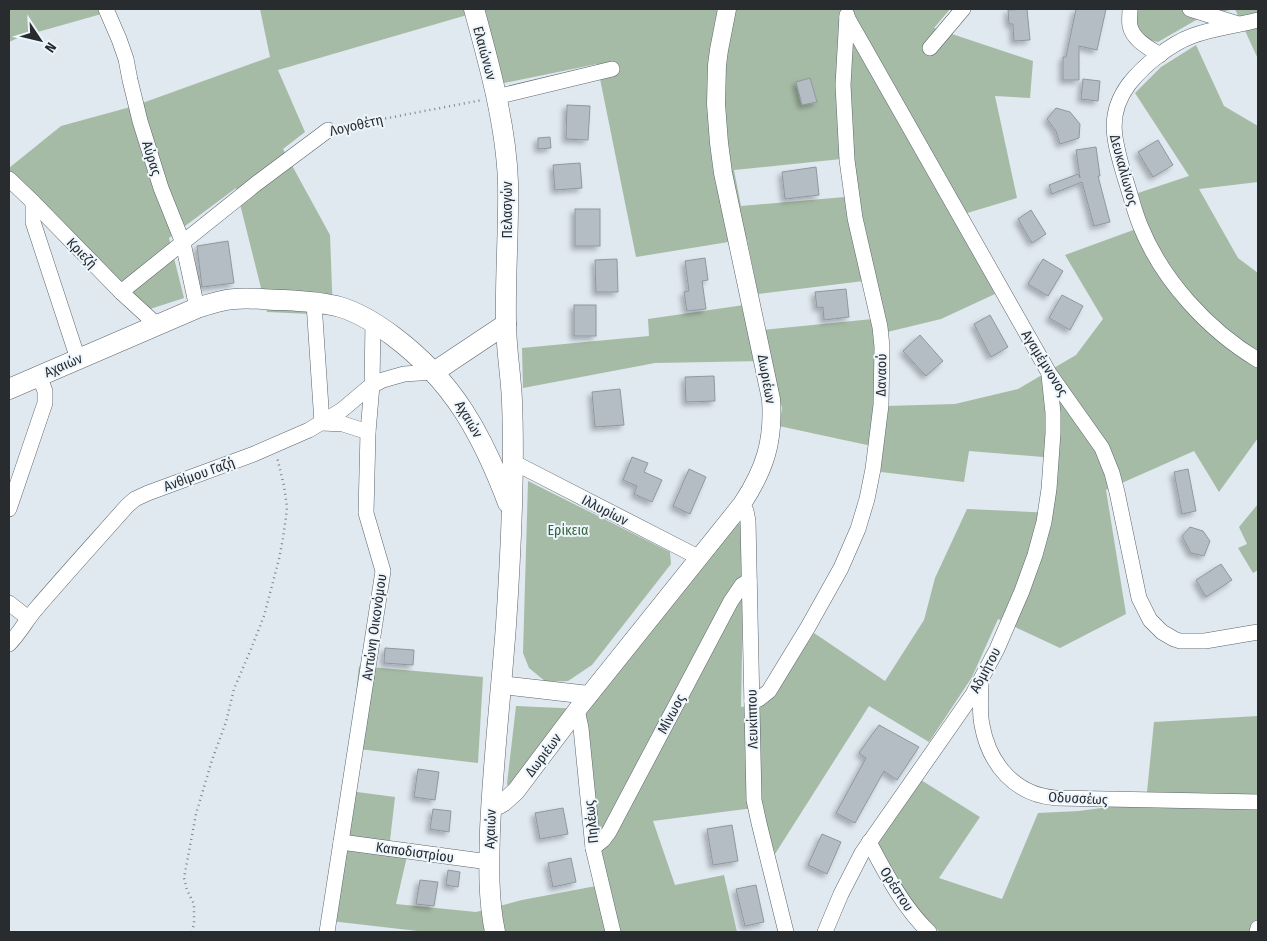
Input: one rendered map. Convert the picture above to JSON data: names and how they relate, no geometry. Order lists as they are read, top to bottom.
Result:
{
  "streets": {
    "main road": ["Ελαιώνων", "Πελασγών", "Αχαιών"],
    "street": [
      "Λογοθέτη",
      "Αύρας",
      "Δευκαλίωνος",
      "Κριεζή",
      "Αγαμέμνονος",
      "Δαναού",
      "Δωριέων",
      "Ανθίμου Γαζή",
      "Ιλλυρίων",
      "Αντώνη Οικονόμου",
      "Αδμήτου",
      "Μίνωος",
      "Λευκίππου",
      "Οδυσσέως",
      "Πηλέως",
      "Καποδιστρίου",
      "Ορέστου"
    ]
  },
  "crossings": [
    ["Ελαιώνων", "Λογοθέτη"],
    ["Ελαιώνων", "Πελασγών"],
    ["Λογοθέτη", "Αύρας"],
    ["Λογοθέτη", "Πελασγών"],
    ["Λογοθέτη", "Κριεζή"],
    ["Αύρας", "Αχαιών"],
    ["Πελασγών", "Αχαιών"],
    ["Πελασγών", "Ιλλυρίων"],
    ["Κριεζή", "Αχαιών"],
    ["Αγαμέμνονος", "Δαναού"],
    ["Αγαμέμνονος", "Αδμήτου"],
    ["Αχαιών", "Δωριέων"],
    ["Αχαιών", "Ανθίμου Γαζή"],
    ["Αχαιών", "Αντώνη Οικονόμου"],
    ["Αχαιών", "Καποδιστρίου"],
    ["Δαναού", "Λευκίππου"],
    ["Δωριέων", "Ιλλυρίων"],
    ["Δωριέων", "Λευκίππου"],
    ["Δωριέων", "Πηλέως"],
    ["Ανθίμου Γαζή", "Αντώνη Οικονόμου"],
    ["Αντώνη Οικονόμου", "Καποδιστρίου"],
    ["Αδμήτου", "Οδυσσέως"],
    ["Αδμήτου", "Ορέστου"],
    ["Μίνωος", "Λευκίππου"],
    ["Μίνωος", "Πηλέως"]
  ],
  "parks": ["Ερίκεια"],
  "north": "bottom right"
}
